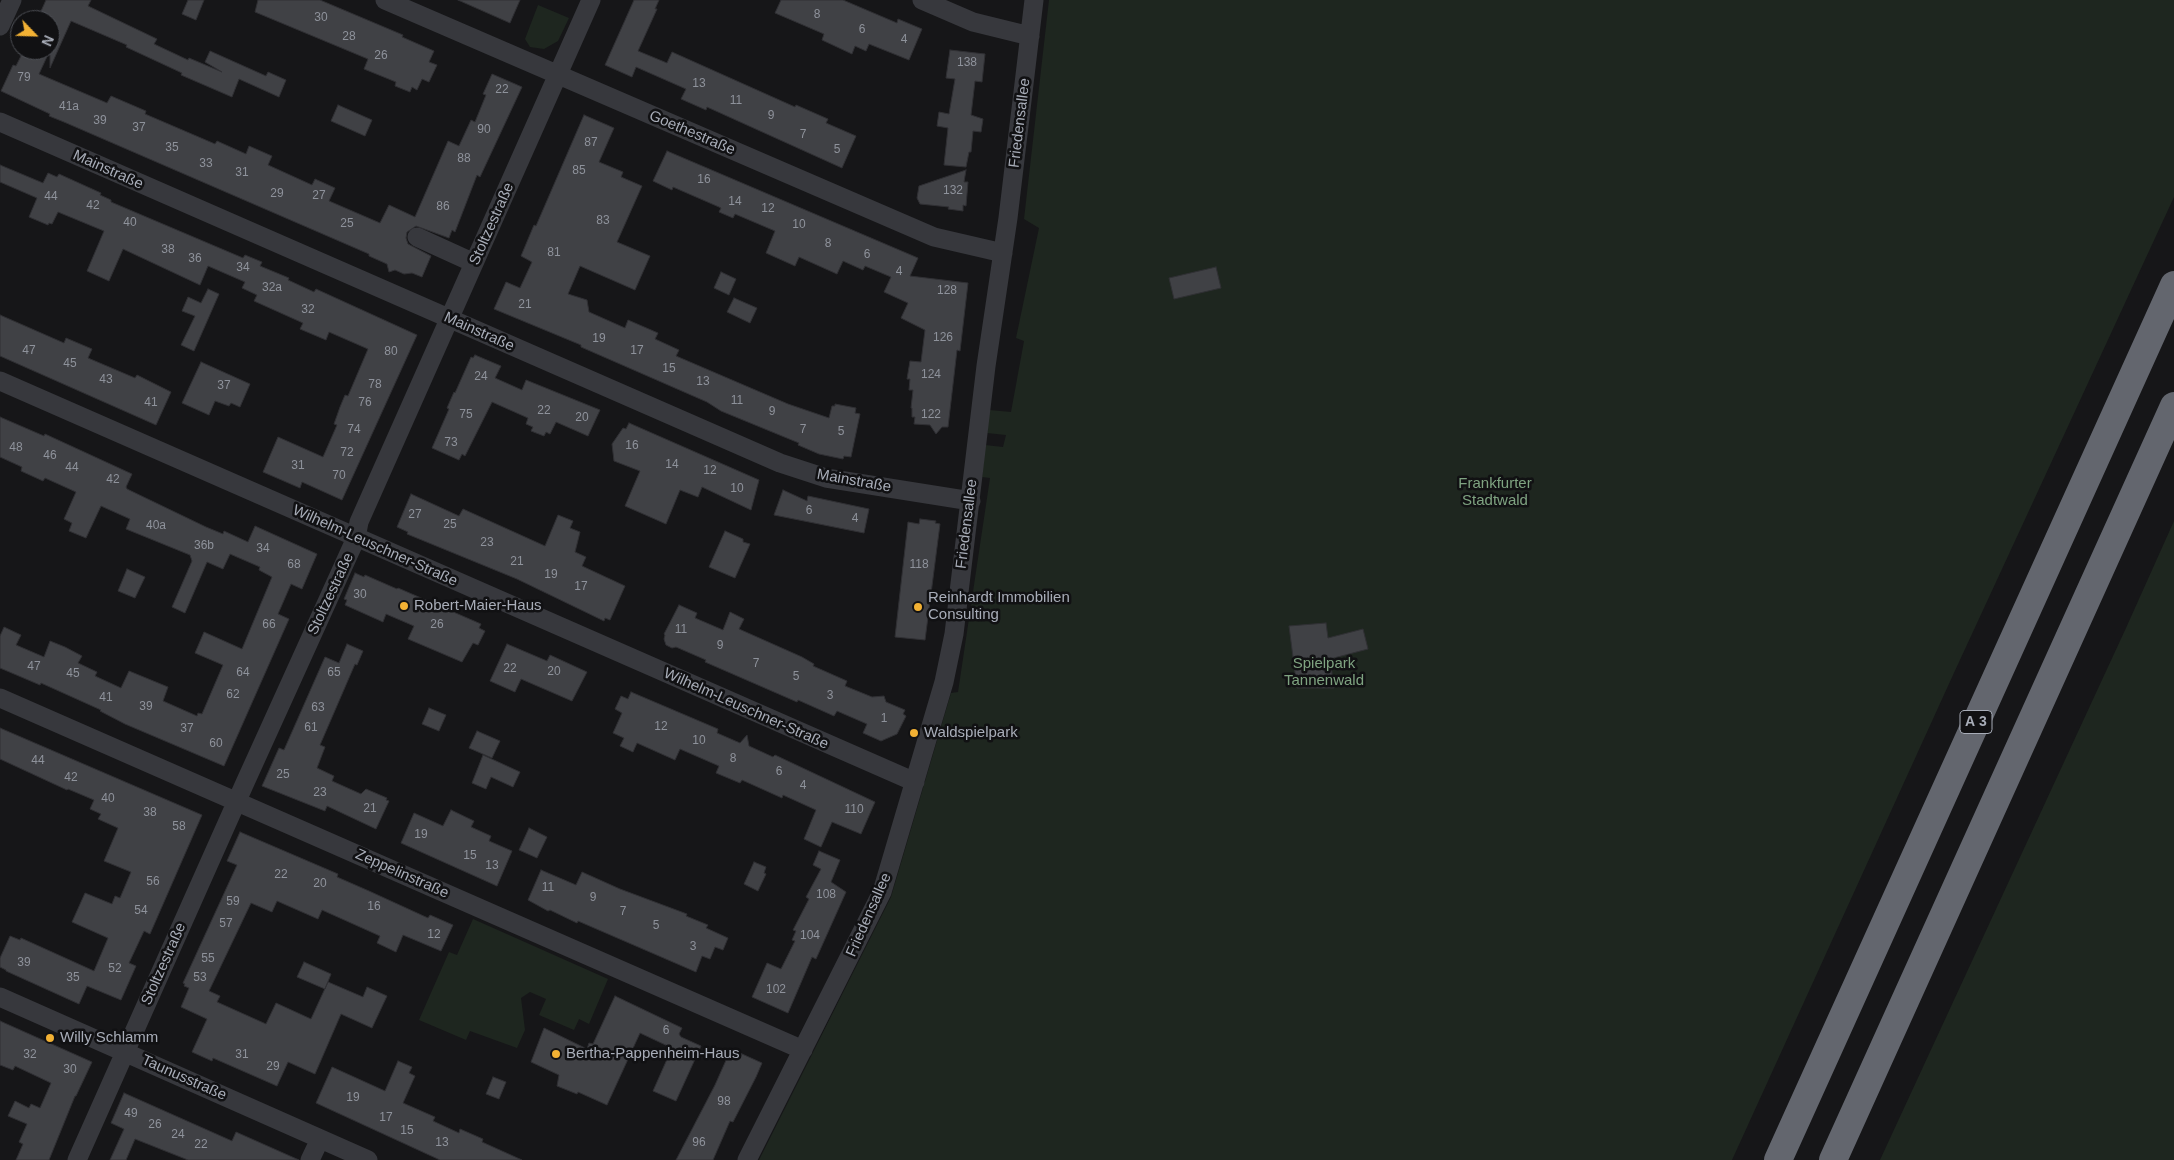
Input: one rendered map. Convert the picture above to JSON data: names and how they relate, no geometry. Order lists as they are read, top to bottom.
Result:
{
  "streets": {
    "highway": ["A 3"],
    "street": [
      "Friedensallee",
      "Goethestraße",
      "Mainstraße",
      "Stoltzestraße",
      "Wilhelm-Leuschner-Straße",
      "Zeppelinstraße",
      "Taunusstraße"
    ]
  },
  "crossings": [
    ["Friedensallee", "Goethestraße"],
    ["Friedensallee", "Mainstraße"],
    ["Friedensallee", "Wilhelm-Leuschner-Straße"],
    ["Friedensallee", "Zeppelinstraße"],
    ["Goethestraße", "Stoltzestraße"],
    ["Mainstraße", "Stoltzestraße"],
    ["Stoltzestraße", "Wilhelm-Leuschner-Straße"],
    ["Stoltzestraße", "Zeppelinstraße"],
    ["Stoltzestraße", "Taunusstraße"]
  ],
  "parks": ["Frankfurter Stadtwald", "Spielpark Tannenwald"],
  "places": [
    "Robert-Maier-Haus",
    "Reinhardt Immobilien Consulting",
    "Waldspielpark",
    "Willy Schlamm",
    "Bertha-Pappenheim-Haus"
  ],
  "house_numbers": [
    "8",
    "30",
    "6",
    "28",
    "4",
    "26",
    "138",
    "79",
    "13",
    "22",
    "11",
    "41a",
    "9",
    "39",
    "37",
    "90",
    "7",
    "87",
    "35",
    "5",
    "88",
    "33",
    "85",
    "31",
    "16",
    "132",
    "29",
    "27",
    "44",
    "14",
    "42",
    "86",
    "12",
    "83",
    "40",
    "25",
    "10",
    "8",
    "38",
    "81",
    "6",
    "36",
    "34",
    "4",
    "32a",
    "128",
    "21",
    "32",
    "126",
    "19",
    "47",
    "17",
    "80",
    "45",
    "15",
    "124",
    "24",
    "43",
    "13",
    "78",
    "37",
    "11",
    "41",
    "76",
    "22",
    "9",
    "75",
    "122",
    "20",
    "74",
    "7",
    "5",
    "73",
    "16",
    "48",
    "72",
    "46",
    "14",
    "31",
    "44",
    "12",
    "70",
    "42",
    "10",
    "6",
    "27",
    "4",
    "25",
    "40a",
    "23",
    "36b",
    "34",
    "21",
    "68",
    "118",
    "19",
    "17",
    "30",
    "66",
    "26",
    "11",
    "9",
    "7",
    "47",
    "22",
    "20",
    "64",
    "65",
    "45",
    "5",
    "62",
    "3",
    "41",
    "39",
    "63",
    "1",
    "12",
    "61",
    "37",
    "10",
    "60",
    "8",
    "44",
    "6",
    "25",
    "42",
    "4",
    "23",
    "40",
    "21",
    "110",
    "38",
    "58",
    "19",
    "15",
    "13",
    "22",
    "56",
    "20",
    "11",
    "108",
    "9",
    "59",
    "16",
    "54",
    "7",
    "57",
    "5",
    "12",
    "104",
    "3",
    "55",
    "39",
    "52",
    "35",
    "53",
    "102",
    "6",
    "32",
    "31",
    "29",
    "30",
    "19",
    "98",
    "49",
    "17",
    "26",
    "15",
    "24",
    "13",
    "96",
    "22"
  ],
  "north": "bottom right"
}
